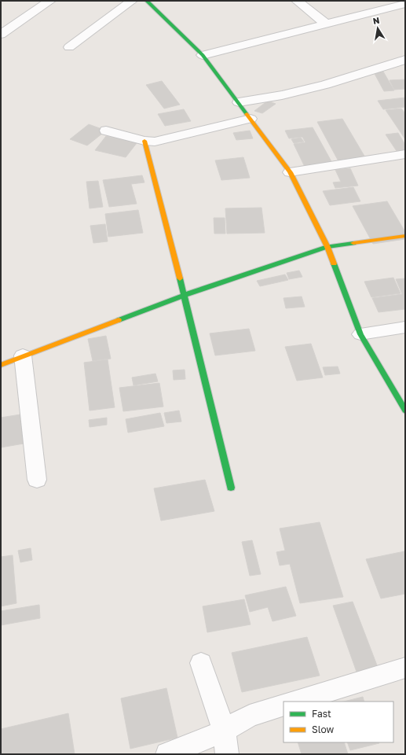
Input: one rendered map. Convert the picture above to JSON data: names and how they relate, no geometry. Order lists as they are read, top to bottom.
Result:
{
  "legend": ["Fast", "Slow"],
  "north": "top"
}
